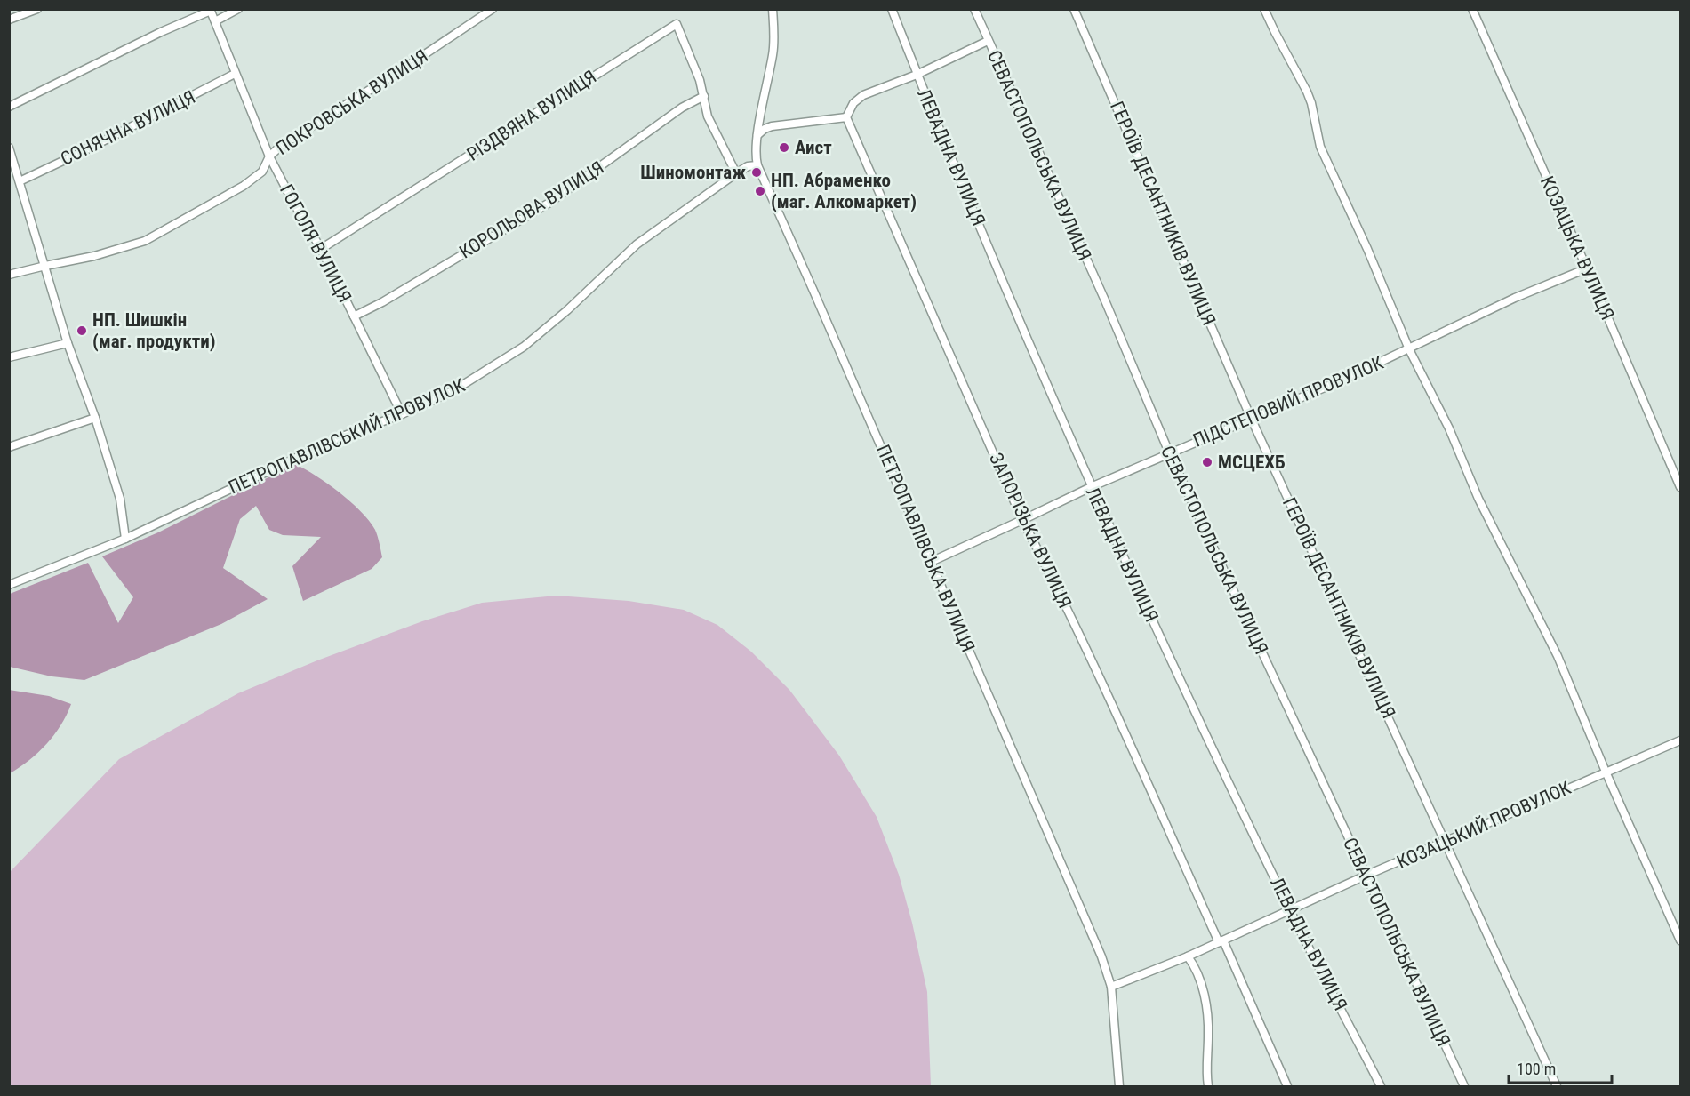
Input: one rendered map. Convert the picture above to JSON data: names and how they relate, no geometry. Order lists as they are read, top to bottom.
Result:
{
  "streets": {
    "street": [
      "ПОКРОВСЬКА ВУЛИЦЯ",
      "РІЗДВЯНА ВУЛИЦЯ",
      "СОНЯЧНА ВУЛИЦЯ",
      "СЕВАСТОПОЛЬСЬКА ВУЛИЦЯ",
      "ЛЕВАДНА ВУЛИЦЯ",
      "КОРОЛЬОВА ВУЛИЦЯ",
      "ГЕРОЇВ ДЕСАНТНИКІВ ВУЛИЦЯ",
      "ГОГОЛЯ ВУЛИЦЯ",
      "КОЗАЦЬКА ВУЛИЦЯ",
      "ПІДСТЕПОВИЙ ПРОВУЛОК",
      "ПЕТРОПАВЛІВСЬКИЙ ПРОВУЛОК",
      "ЗАПОРІЗЬКА ВУЛИЦЯ",
      "ПЕТРОПАВЛІВСЬКА ВУЛИЦЯ",
      "КОЗАЦЬКИЙ ПРОВУЛОК"
    ]
  },
  "crossings": [
    ["ПОКРОВСЬКА ВУЛИЦЯ", "ГОГОЛЯ ВУЛИЦЯ"],
    ["РІЗДВЯНА ВУЛИЦЯ", "КОРОЛЬОВА ВУЛИЦЯ"],
    ["РІЗДВЯНА ВУЛИЦЯ", "ГОГОЛЯ ВУЛИЦЯ"],
    ["СОНЯЧНА ВУЛИЦЯ", "ГОГОЛЯ ВУЛИЦЯ"],
    ["СЕВАСТОПОЛЬСЬКА ВУЛИЦЯ", "ПІДСТЕПОВИЙ ПРОВУЛОК"],
    ["СЕВАСТОПОЛЬСЬКА ВУЛИЦЯ", "КОЗАЦЬКИЙ ПРОВУЛОК"],
    ["ЛЕВАДНА ВУЛИЦЯ", "ПІДСТЕПОВИЙ ПРОВУЛОК"],
    ["ЛЕВАДНА ВУЛИЦЯ", "КОЗАЦЬКИЙ ПРОВУЛОК"],
    ["КОРОЛЬОВА ВУЛИЦЯ", "ГОГОЛЯ ВУЛИЦЯ"],
    ["ГЕРОЇВ ДЕСАНТНИКІВ ВУЛИЦЯ", "ПІДСТЕПОВИЙ ПРОВУЛОК"],
    ["ГЕРОЇВ ДЕСАНТНИКІВ ВУЛИЦЯ", "КОЗАЦЬКИЙ ПРОВУЛОК"],
    ["ГОГОЛЯ ВУЛИЦЯ", "ПЕТРОПАВЛІВСЬКИЙ ПРОВУЛОК"],
    ["КОЗАЦЬКА ВУЛИЦЯ", "ПІДСТЕПОВИЙ ПРОВУЛОК"],
    ["ПІДСТЕПОВИЙ ПРОВУЛОК", "ЗАПОРІЗЬКА ВУЛИЦЯ"],
    ["ПІДСТЕПОВИЙ ПРОВУЛОК", "ПЕТРОПАВЛІВСЬКА ВУЛИЦЯ"],
    ["ПЕТРОПАВЛІВСЬКИЙ ПРОВУЛОК", "ПЕТРОПАВЛІВСЬКА ВУЛИЦЯ"],
    ["ЗАПОРІЗЬКА ВУЛИЦЯ", "КОЗАЦЬКИЙ ПРОВУЛОК"],
    ["ПЕТРОПАВЛІВСЬКА ВУЛИЦЯ", "КОЗАЦЬКИЙ ПРОВУЛОК"]
  ],
  "places": [
    "Аист",
    "Шиномонтаж",
    "НП. Абраменко (маг. Алкомаркет)",
    "НП. Шишкін (маг. продукти)",
    "МСЦЕХБ"
  ],
  "scale_bar": "100 m"
}
